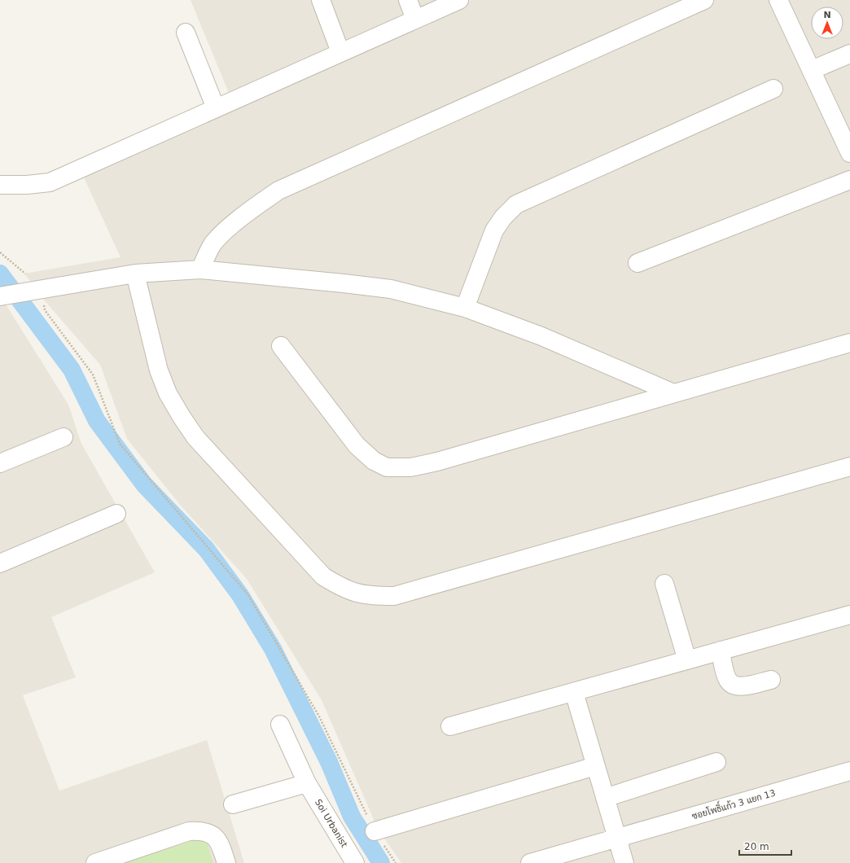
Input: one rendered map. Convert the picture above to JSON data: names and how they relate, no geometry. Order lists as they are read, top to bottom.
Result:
{
  "streets": {
    "street": ["ซอยโพธิ์แก้ว 3 แยก 13", "Soi Urbanist"]
  },
  "scale_bar": "20 m",
  "north": "top"
}
